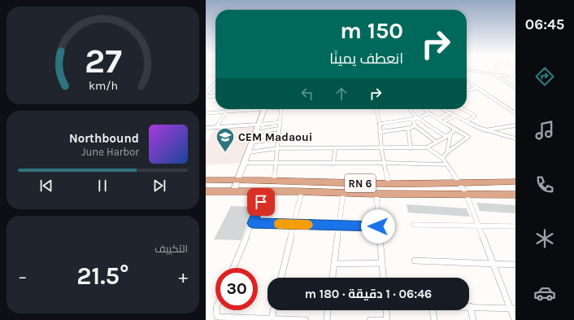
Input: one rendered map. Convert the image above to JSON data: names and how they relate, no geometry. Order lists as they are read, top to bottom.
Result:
{
  "streets": {
    "main road": ["RN 6"]
  },
  "places": {
    "school or university": ["CEM Madaoui"]
  },
  "page": {
    "tabs": "06:45",
    "turn": ["150 m", "انعطف يمينًا"],
    "song": ["Northbound", "June Harbor"],
    "tile": "التكييف",
    "heat": ["−", "21.5°", "+"],
    "limit": "30",
    "trip": "06:46 · 1 دقيقة · 180 m",
    "gauge": ["27", "km/h"]
  }
}
